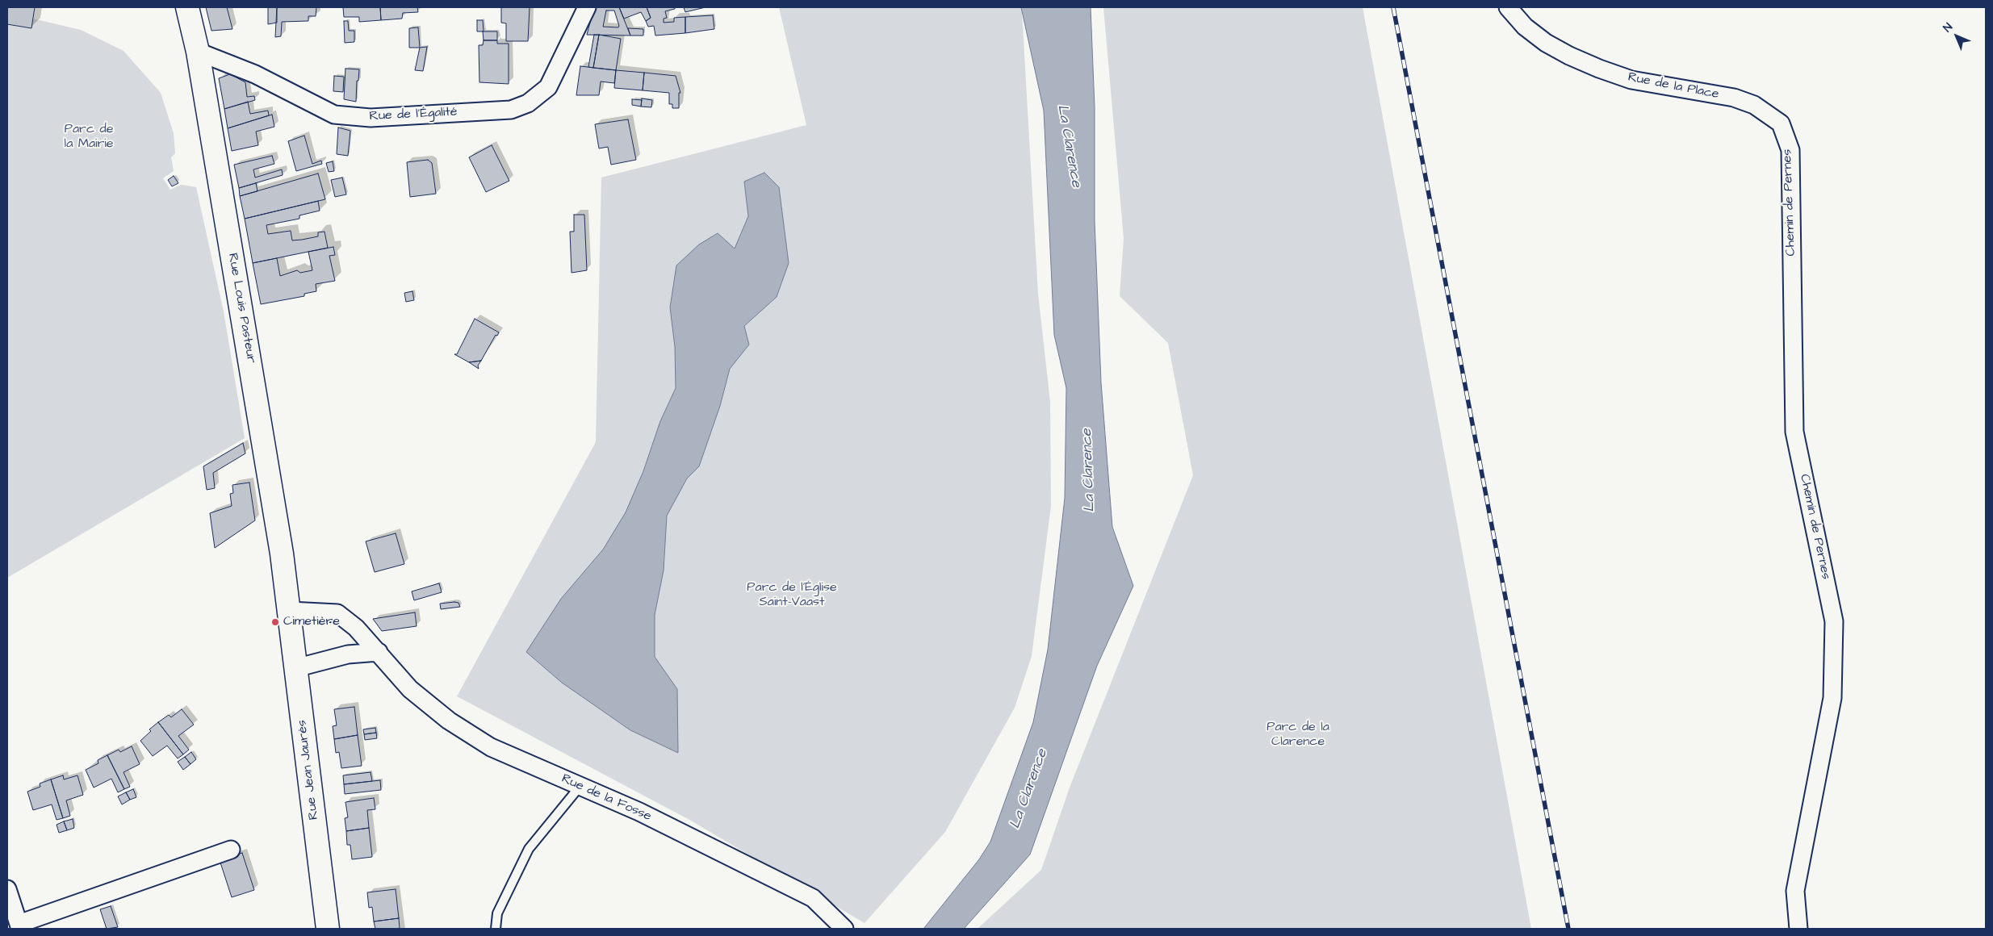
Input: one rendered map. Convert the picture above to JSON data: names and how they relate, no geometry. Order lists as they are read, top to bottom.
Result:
{
  "streets": {
    "main road": ["Rue Louis Pasteur", "Rue Jean Jaurès"],
    "street": [
      "Rue de la Place",
      "Rue de l'Égalité",
      "Chemin de Pernes",
      "Rue de la Fosse"
    ]
  },
  "crossings": [
    ["Rue de la Place", "Chemin de Pernes"],
    ["Rue de l'Égalité", "Rue Louis Pasteur"],
    ["Rue Louis Pasteur", "Rue Jean Jaurès"],
    ["Rue Louis Pasteur", "Rue de la Fosse"],
    ["Rue Jean Jaurès", "Rue de la Fosse"]
  ],
  "water": ["La Clarence"],
  "parks": ["Parc de la Mairie", "Parc de l'Église Saint-Vaast", "Parc de la Clarence"],
  "places": ["Cimetière"],
  "north": "top left"
}
